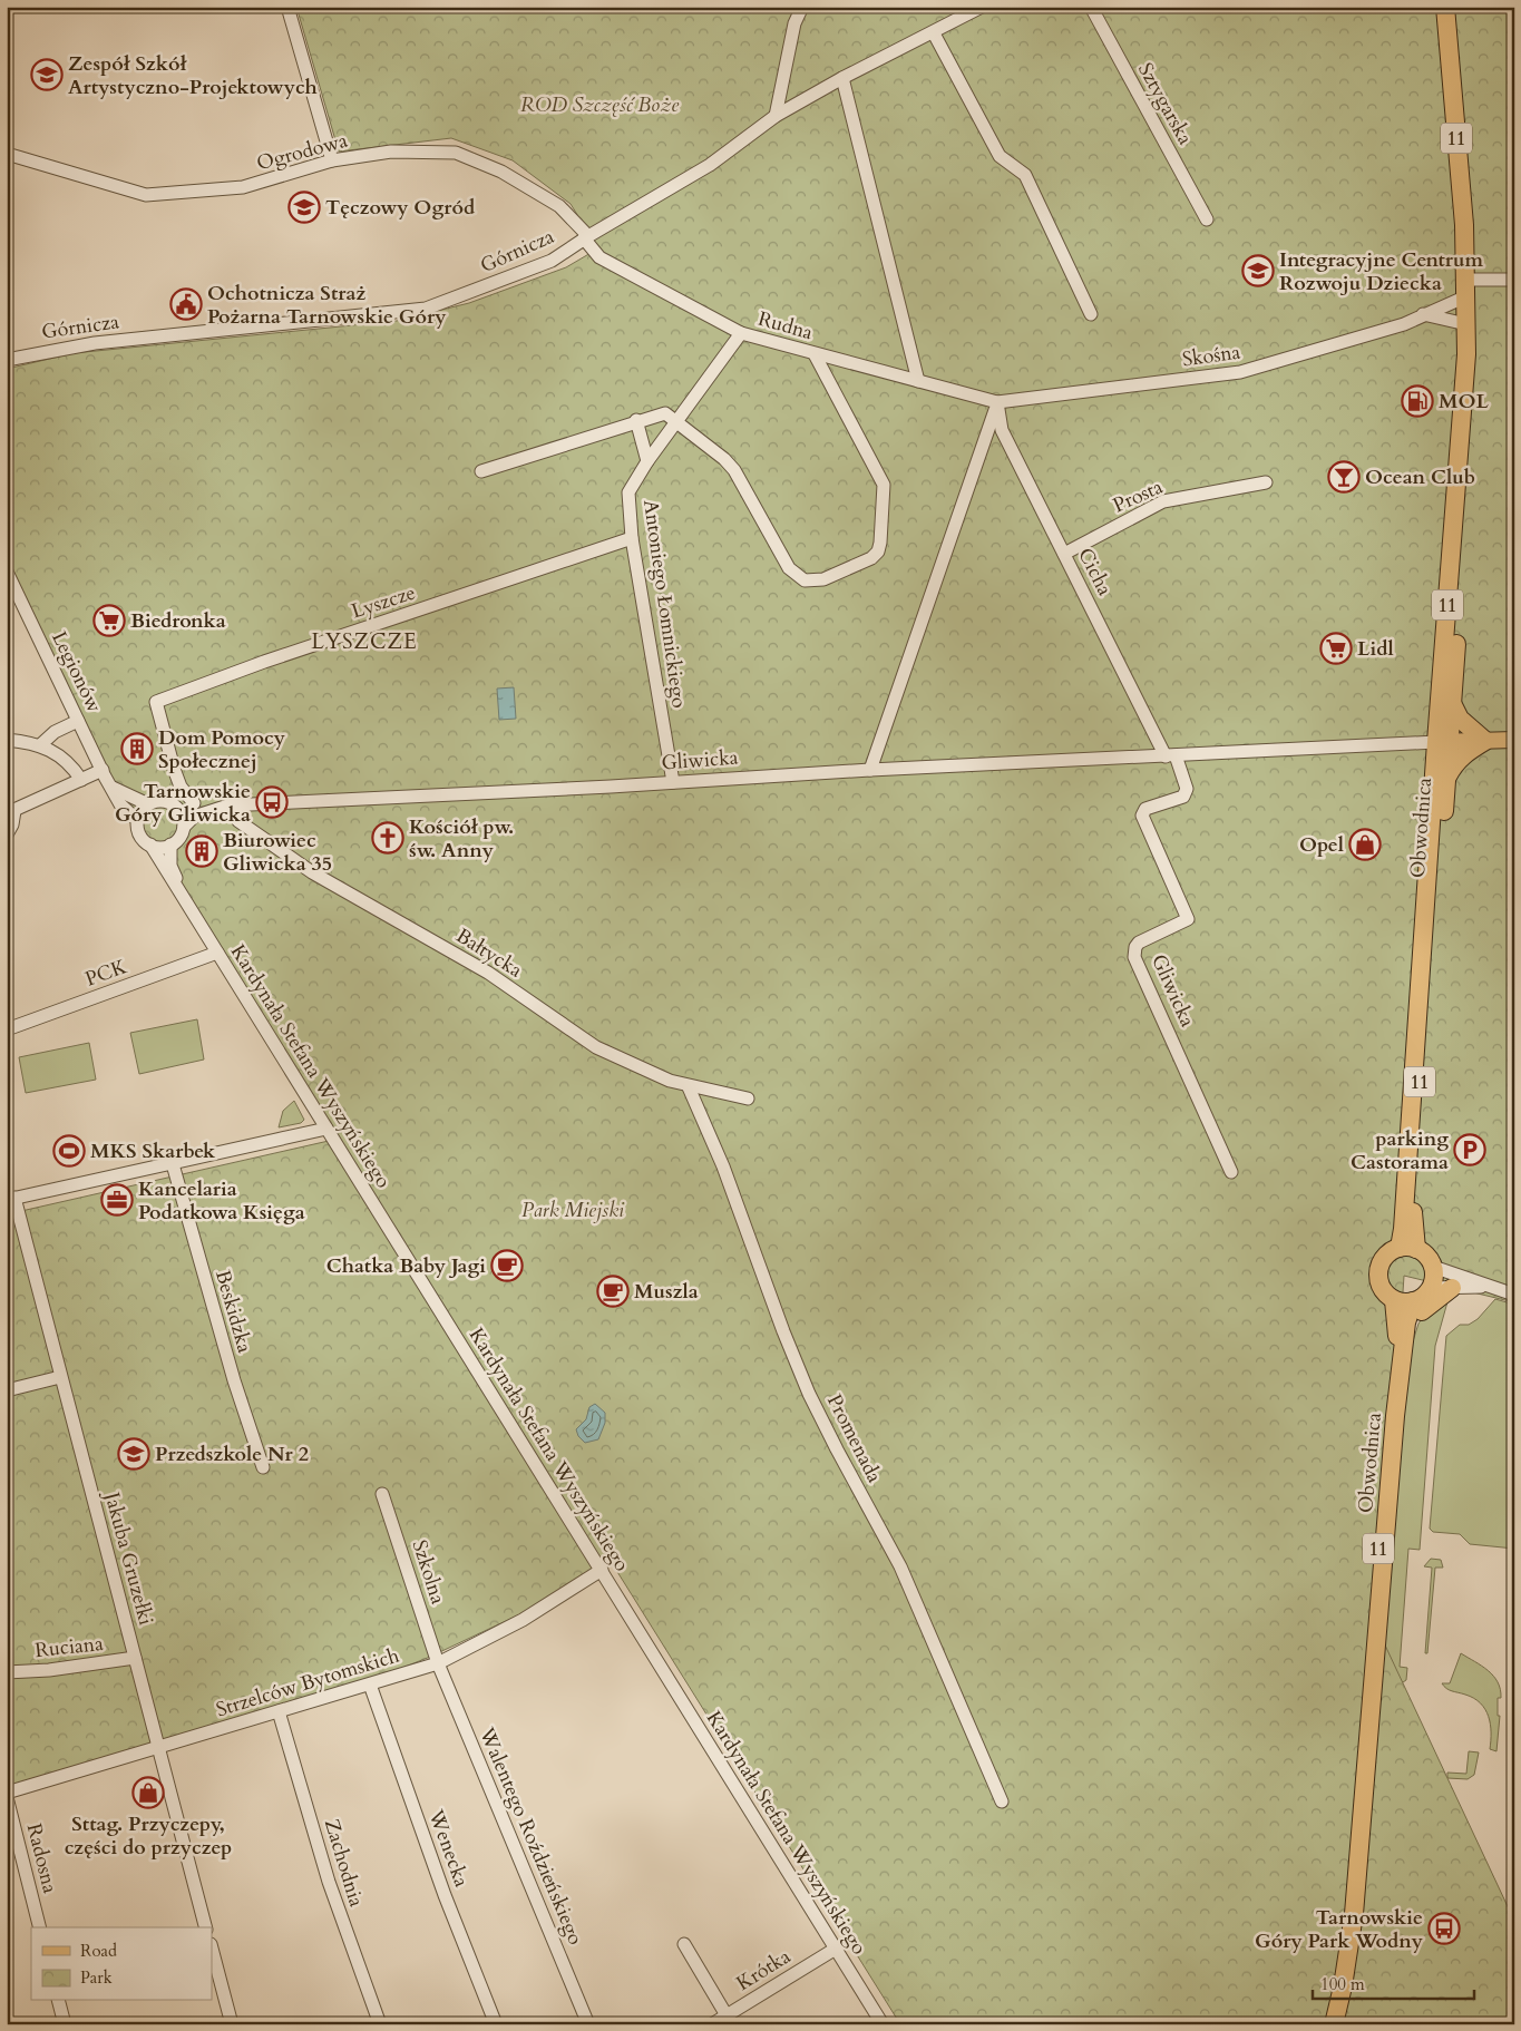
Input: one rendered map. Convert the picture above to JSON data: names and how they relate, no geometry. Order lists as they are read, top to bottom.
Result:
{
  "streets": {
    "highway": ["11", "Obwodnica"],
    "main road": ["Gliwicka"],
    "street": [
      "Sztygarska",
      "Ogrodowa",
      "Górnicza",
      "Rudna",
      "Skośna",
      "Prosta",
      "Cicha",
      "Lyszcze",
      "Antoniego Łomnickiego",
      "Legionów",
      "Bałtycka",
      "PCK",
      "Kardynała Stefana Wyszyńskiego",
      "Beskidzka",
      "Promenada",
      "Jakuba Gruzełki",
      "Szkolna",
      "Ruciana",
      "Strzelców Bytomskich",
      "Walentego Roździeńskiego",
      "Wenecka",
      "Radosna",
      "Zachodnia",
      "Krótka"
    ]
  },
  "crossings": [
    ["Ogrodowa", "Górnicza"],
    ["Ogrodowa", "Rudna"],
    ["Górnicza", "Rudna"],
    ["Rudna", "Skośna"],
    ["Rudna", "Cicha"],
    ["Rudna", "Antoniego Łomnickiego"],
    ["Skośna", "Cicha"],
    ["Skośna", "Obwodnica"],
    ["Prosta", "Cicha"],
    ["Cicha", "Gliwicka"],
    ["Lyszcze", "Antoniego Łomnickiego"],
    ["Lyszcze", "Gliwicka"],
    ["Antoniego Łomnickiego", "Gliwicka"],
    ["Legionów", "Gliwicka"],
    ["Legionów", "Kardynała Stefana Wyszyńskiego"],
    ["Gliwicka", "Obwodnica"],
    ["Gliwicka", "Bałtycka"],
    ["Gliwicka", "Kardynała Stefana Wyszyńskiego"],
    ["Bałtycka", "Promenada"],
    ["PCK", "Kardynała Stefana Wyszyńskiego"],
    ["Kardynała Stefana Wyszyńskiego", "Strzelców Bytomskich"],
    ["Kardynała Stefana Wyszyńskiego", "Krótka"],
    ["Jakuba Gruzełki", "Ruciana"],
    ["Jakuba Gruzełki", "Strzelców Bytomskich"],
    ["Szkolna", "Strzelców Bytomskich"],
    ["Szkolna", "Walentego Roździeńskiego"],
    ["Strzelców Bytomskich", "Walentego Roździeńskiego"],
    ["Strzelców Bytomskich", "Wenecka"],
    ["Strzelców Bytomskich", "Zachodnia"]
  ],
  "districts": ["LYSZCZE"],
  "parks": ["ROD Szczęść Boże", "Park Miejski"],
  "places": {
    "school or university": [
      "Zespół Szkół Artystyczno-Projektowych",
      "Tęczowy Ogród",
      "Integracyjne Centrum Rozwoju Dziecka",
      "Przedszkole Nr 2"
    ],
    "public building": ["Ochotnicza Straż Pożarna Tarnowskie Góry"],
    "fuel station": ["MOL"],
    "bar": ["Ocean Club"],
    "supermarket": ["Biedronka", "Lidl"],
    "building": ["Dom Pomocy Społecznej", "Biurowiec Gliwicka 35"],
    "bus stop": ["Tarnowskie Góry Gliwicka", "Tarnowskie Góry Park Wodny"],
    "church": ["Kościół pw. św. Anny"],
    "shop": ["Opel", "Sttag. Przyczepy, części do przyczep"],
    "parking": ["parking Castorama"],
    "sports": ["MKS Skarbek"],
    "office": ["Kancelaria Podatkowa Księga"],
    "cafe": ["Chatka Baby Jagi", "Muszla"]
  },
  "legend": ["Road", "Park"],
  "scale_bar": "100 m"
}
